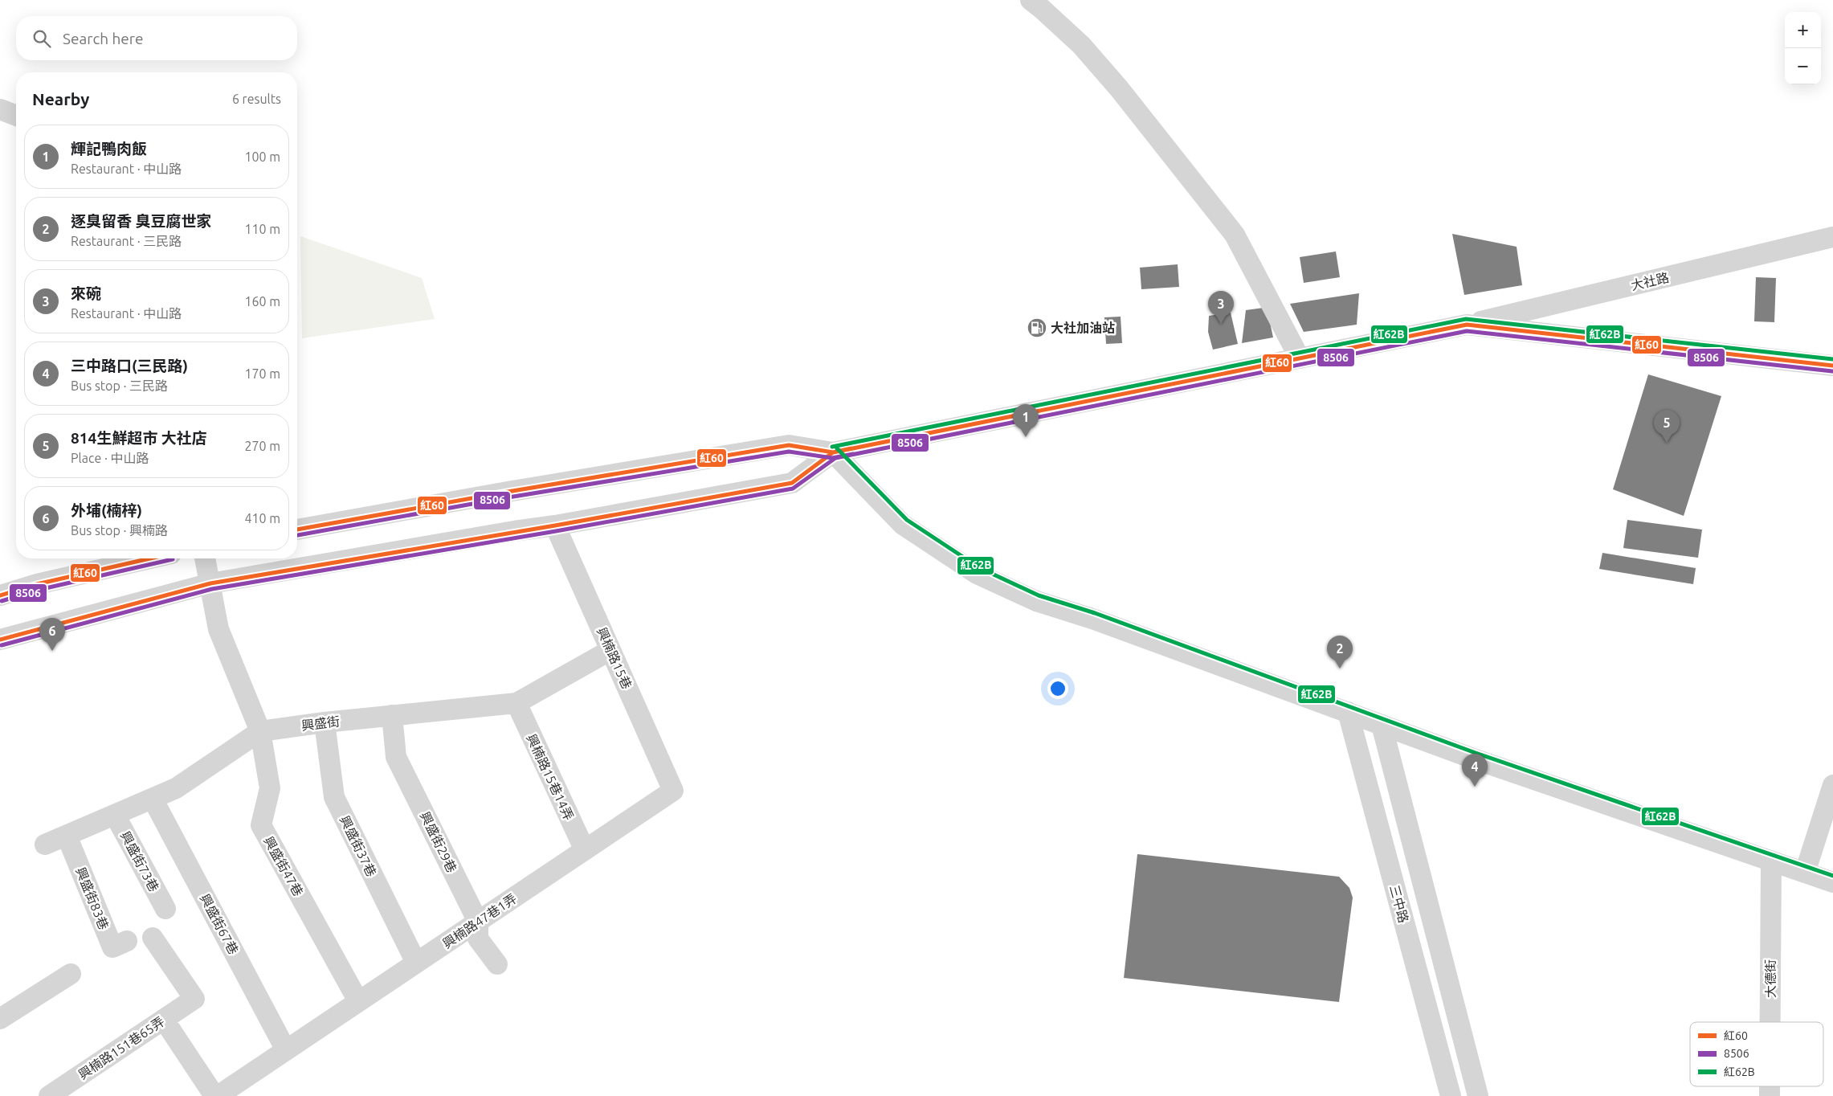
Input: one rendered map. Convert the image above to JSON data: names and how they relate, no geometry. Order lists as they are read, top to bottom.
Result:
{
  "streets": {
    "street": [
      "大社路",
      "興楠路15巷",
      "興盛街",
      "興楠路15巷14弄",
      "興盛街29巷",
      "興盛街37巷",
      "興盛街73巷",
      "興盛街47巷",
      "興盛街83巷",
      "三中路",
      "興楠路47巷1弄",
      "興盛街67巷",
      "大德街",
      "興楠路151巷65弄"
    ]
  },
  "crossings": [
    ["興楠路15巷", "興盛街"],
    ["興楠路15巷", "興楠路47巷1弄"],
    ["興盛街", "興楠路15巷14弄"],
    ["興盛街", "興盛街29巷"],
    ["興盛街", "興盛街37巷"],
    ["興盛街", "興盛街73巷"],
    ["興盛街", "興盛街47巷"],
    ["興盛街", "興盛街83巷"],
    ["興盛街", "興盛街67巷"],
    ["興楠路15巷14弄", "興楠路47巷1弄"],
    ["興盛街29巷", "興楠路47巷1弄"],
    ["興盛街37巷", "興楠路47巷1弄"],
    ["興盛街47巷", "興楠路47巷1弄"],
    ["興楠路47巷1弄", "興盛街67巷"]
  ],
  "places": {
    "fuel station": ["大社加油站"]
  },
  "lines": ["transit line 紅62B", "transit line 紅60", "transit line 8506"],
  "legend": ["紅60", "8506", "紅62B"],
  "page": {
    "map_buttons": ["+", "−"],
    "search": "Search here",
    "heading": ["Nearby", "6 results"],
    "list": [
      {
        "mark": "1",
        "name": "輝記鴨肉飯",
        "note": "Restaurant · 中山路",
        "value": "100 m"
      },
      {
        "mark": "2",
        "name": "逐臭留香 臭豆腐世家",
        "note": "Restaurant · 三民路",
        "value": "110 m"
      },
      {
        "mark": "3",
        "name": "來碗",
        "note": "Restaurant · 中山路",
        "value": "160 m"
      },
      {
        "mark": "4",
        "name": "三中路口(三民路)",
        "note": "Bus stop · 三民路",
        "value": "170 m"
      },
      {
        "mark": "5",
        "name": "814生鮮超市 大社店",
        "note": "Place · 中山路",
        "value": "270 m"
      },
      {
        "mark": "6",
        "name": "外埔(楠梓)",
        "note": "Bus stop · 興楠路",
        "value": "410 m"
      }
    ],
    "pins": [
      "3",
      "1",
      "5",
      "6",
      "2",
      "4"
    ]
  }
}
